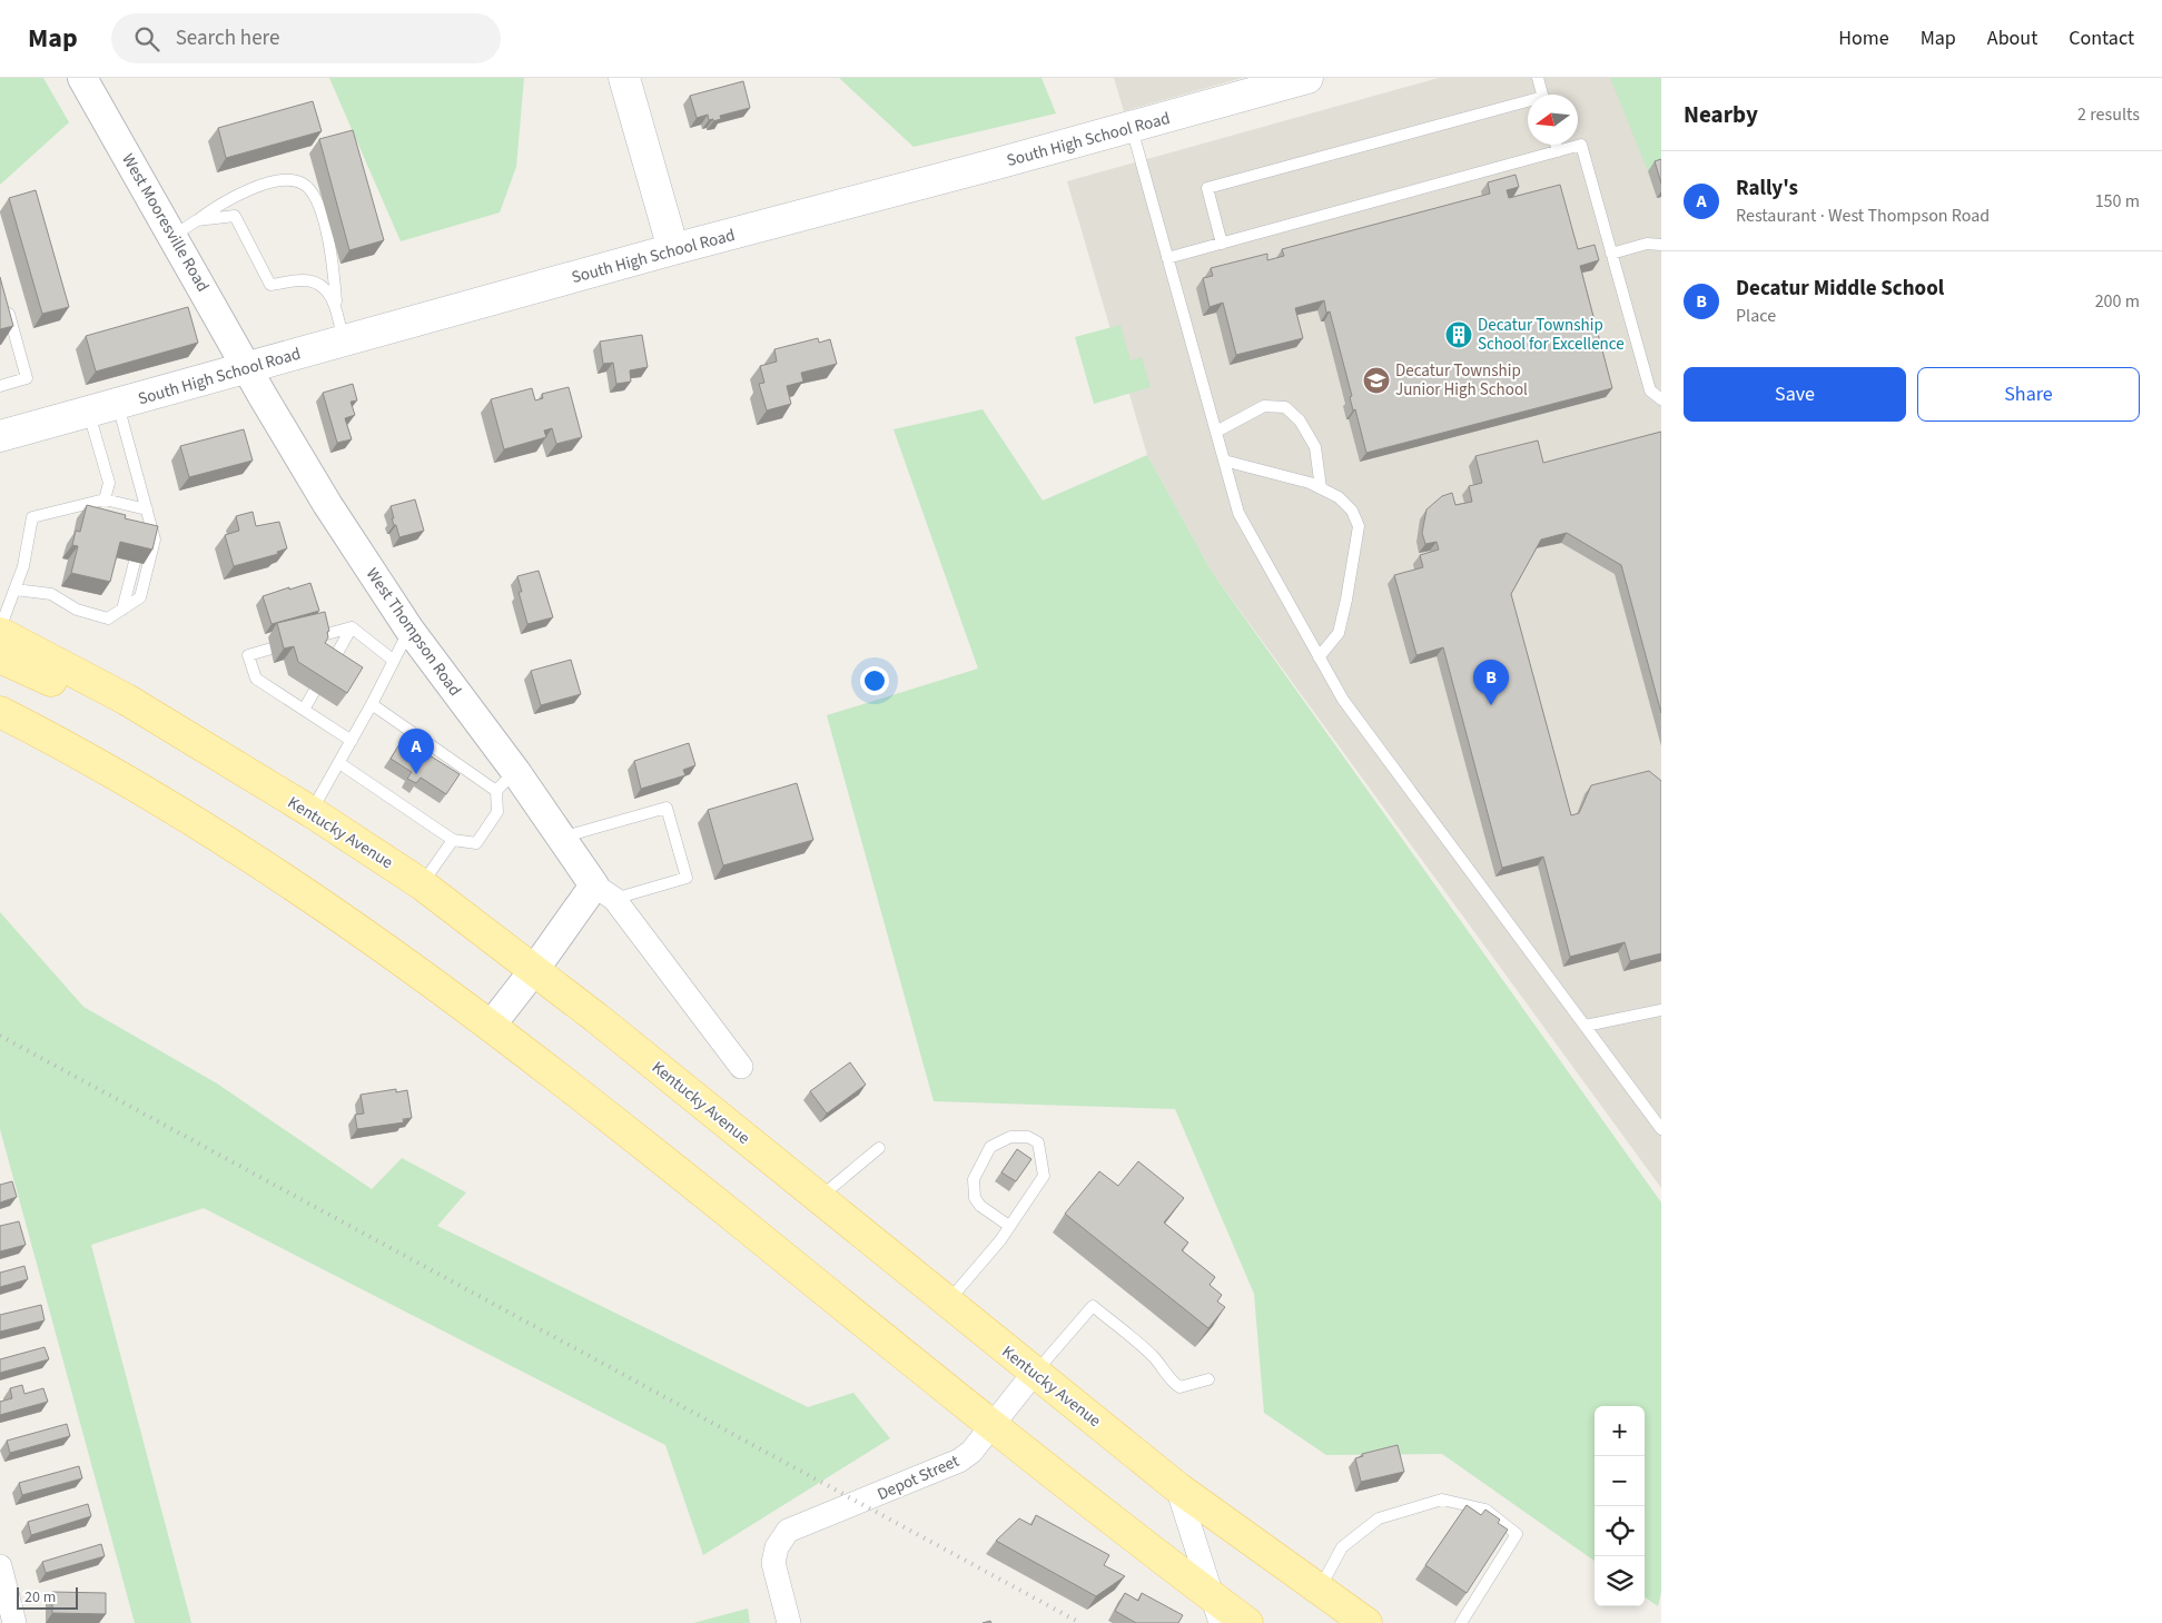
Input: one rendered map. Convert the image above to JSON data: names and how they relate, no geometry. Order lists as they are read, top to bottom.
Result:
{
  "streets": {
    "main road": ["South High School Road", "Kentucky Avenue"],
    "street": ["West Mooresville Road", "West Thompson Road", "Depot Street"]
  },
  "crossings": [
    ["South High School Road", "West Mooresville Road"],
    ["South High School Road", "West Thompson Road"],
    ["West Mooresville Road", "West Thompson Road"],
    ["Kentucky Avenue", "Depot Street"]
  ],
  "places": {
    "building": ["Decatur Township School for Excellence"],
    "school or university": ["Decatur Township Junior High School"]
  },
  "scale_bar": "20 m",
  "north": "left",
  "page": {
    "header": "Map",
    "search": "Search here",
    "nav": [
      "Home",
      "Map",
      "About",
      "Contact"
    ],
    "heading": ["Nearby", "2 results"],
    "list": [
      {
        "mark": "A",
        "name": "Rally's",
        "note": "Restaurant · West Thompson Road",
        "value": "150 m"
      },
      {
        "mark": "B",
        "name": "Decatur Middle School",
        "note": "Place",
        "value": "200 m"
      }
    ],
    "buttons": ["Save", "Share"],
    "pins": ["B", "A"],
    "map_buttons": ["+", "−"],
    "scale": "20 m"
  }
}
